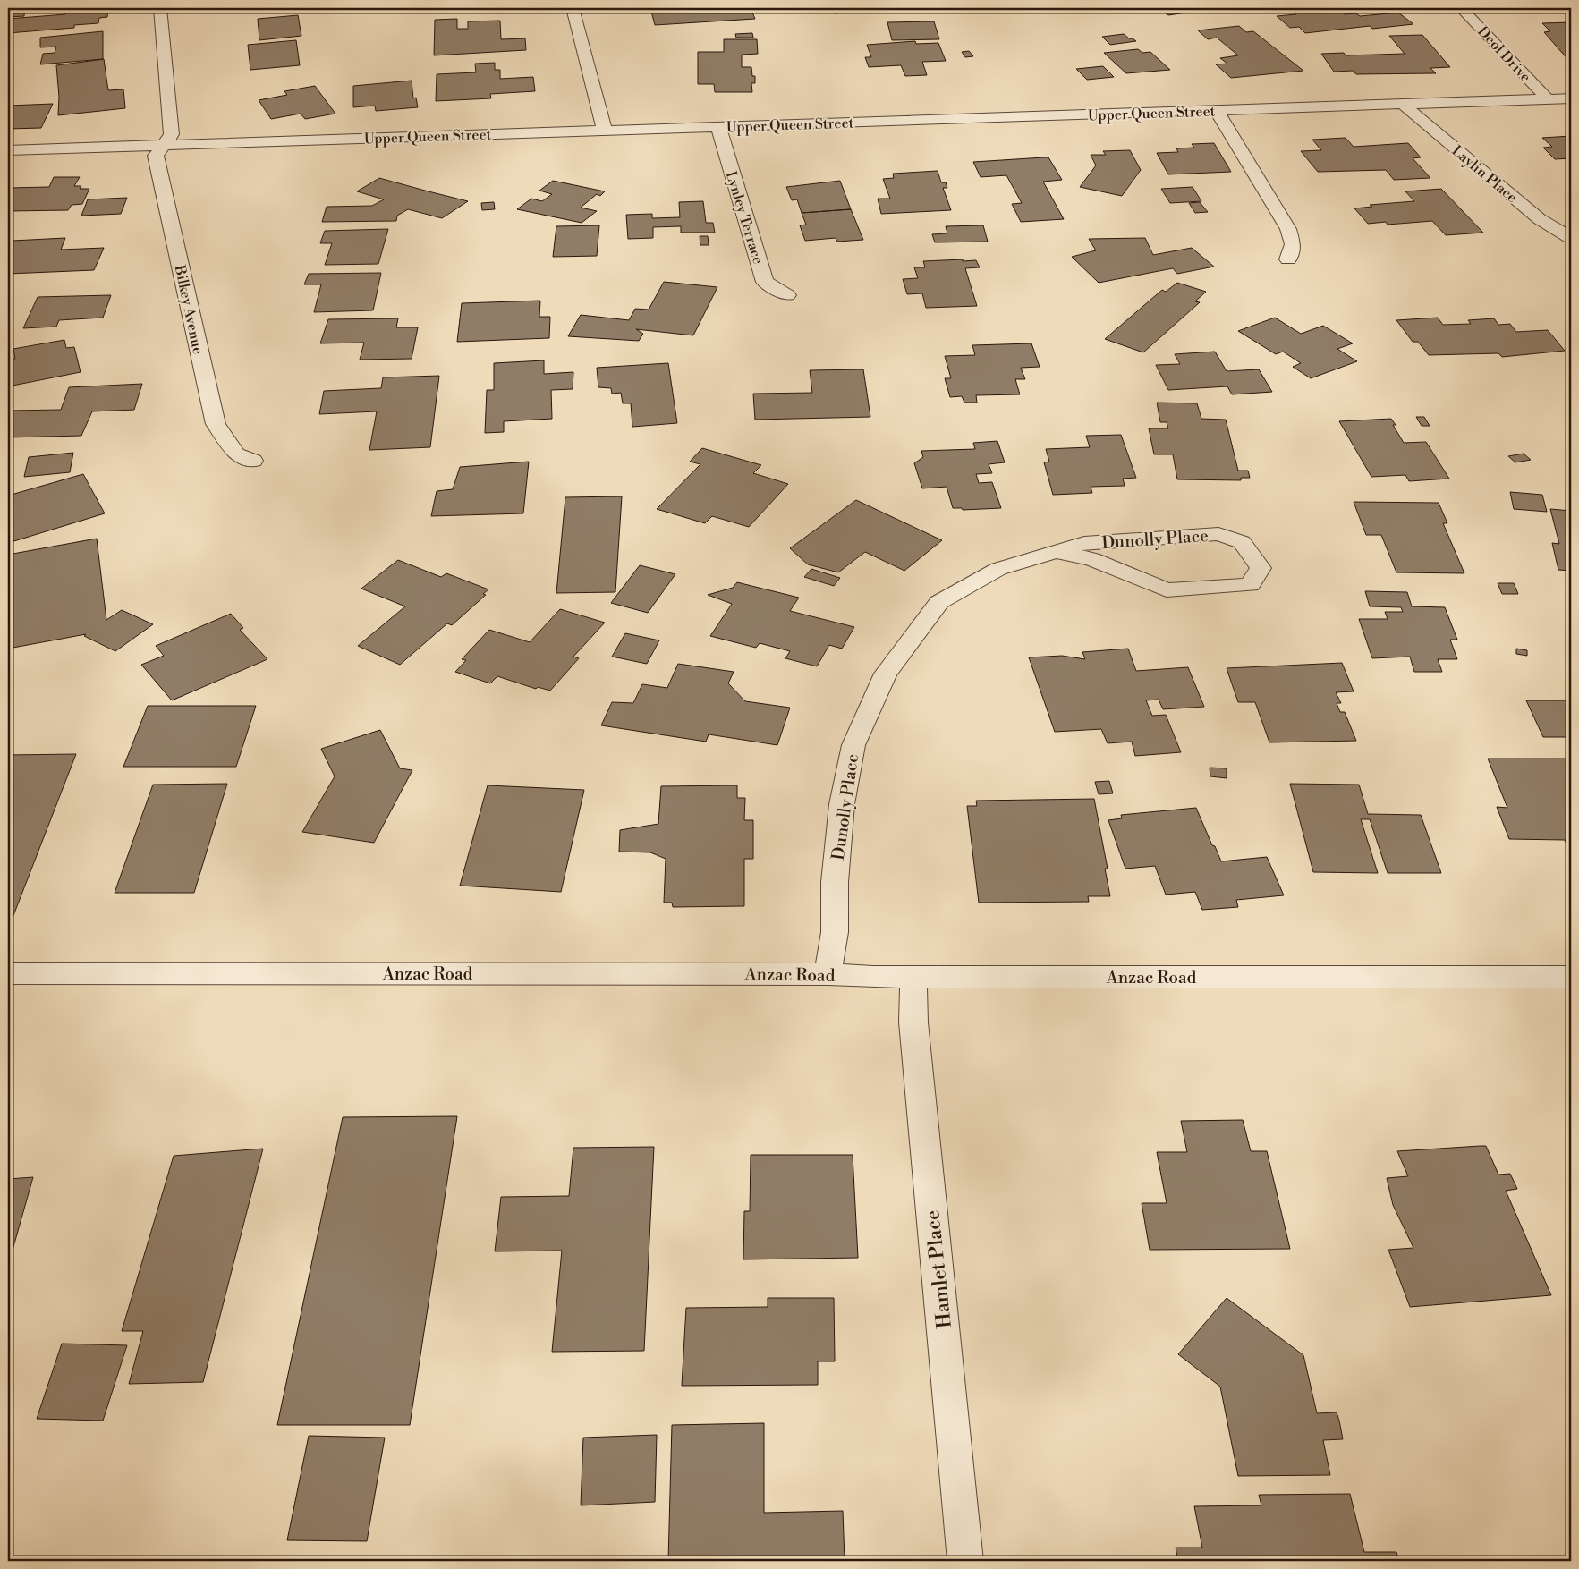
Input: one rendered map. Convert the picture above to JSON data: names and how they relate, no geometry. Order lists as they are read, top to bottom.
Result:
{
  "streets": {
    "street": [
      "Deol Drive",
      "Upper Queen Street",
      "Laylin Place",
      "Lynley Terrace",
      "Bilkey Avenue",
      "Dunolly Place",
      "Anzac Road",
      "Hamlet Place"
    ]
  },
  "crossings": [
    ["Deol Drive", "Upper Queen Street"],
    ["Upper Queen Street", "Laylin Place"],
    ["Upper Queen Street", "Lynley Terrace"],
    ["Upper Queen Street", "Bilkey Avenue"],
    ["Dunolly Place", "Anzac Road"],
    ["Anzac Road", "Hamlet Place"]
  ]
}
